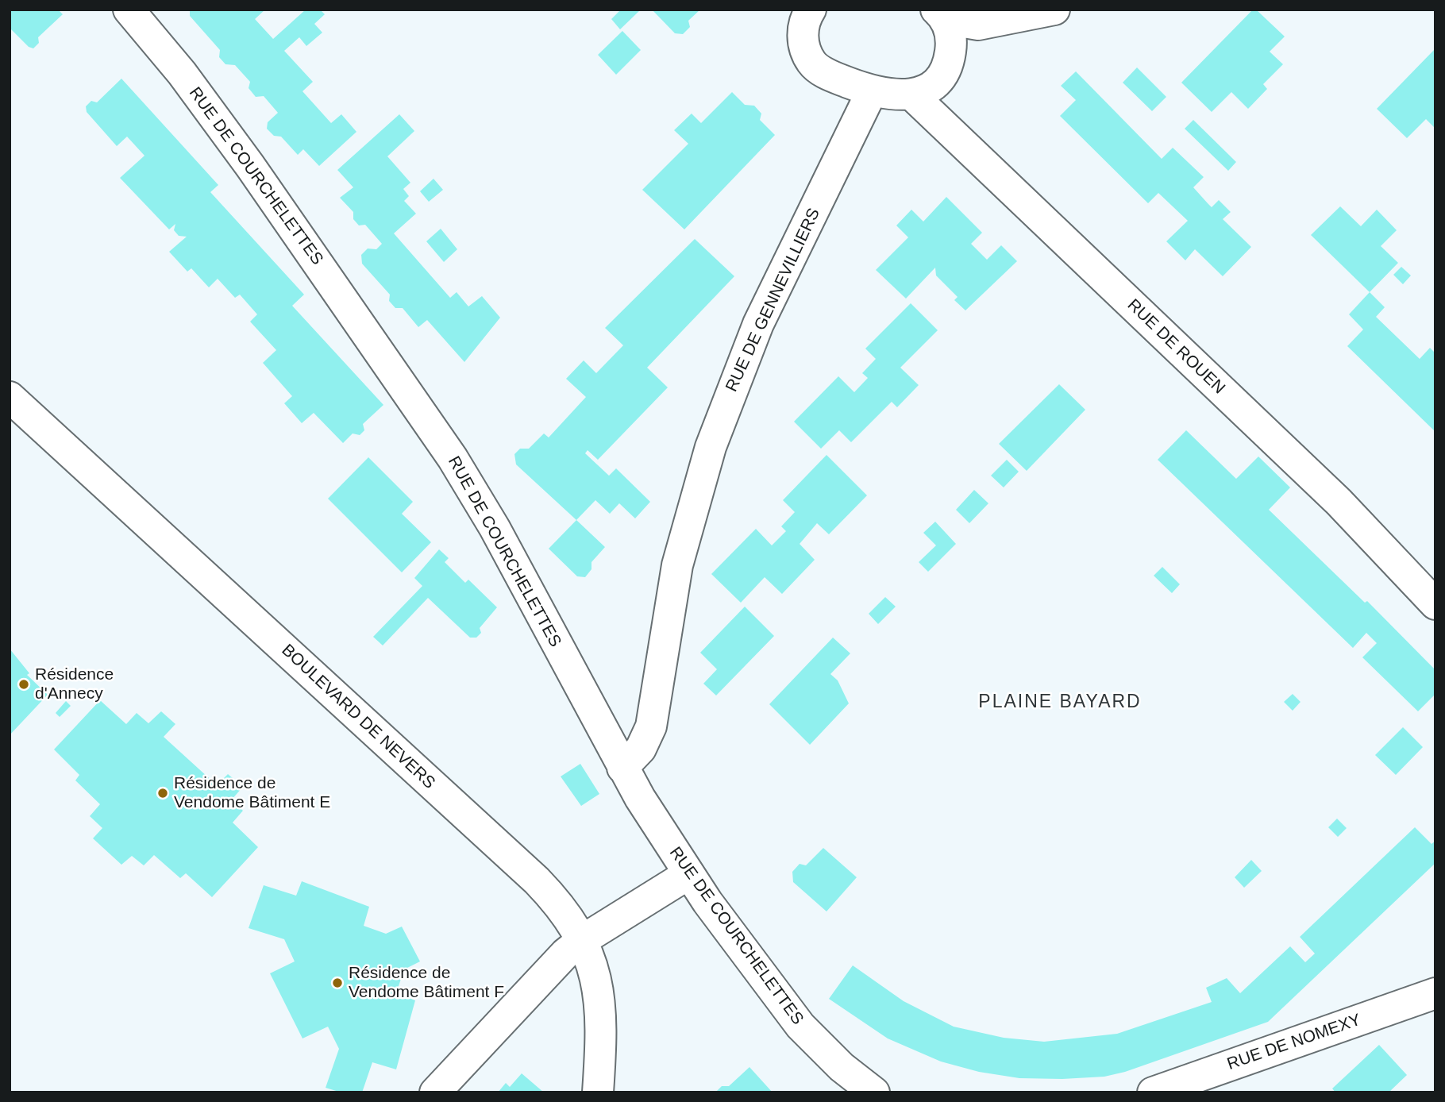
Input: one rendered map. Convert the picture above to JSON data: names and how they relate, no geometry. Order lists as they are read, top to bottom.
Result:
{
  "streets": {
    "street": [
      "RUE DE COURCHELETTES",
      "RUE DE GENNEVILLIERS",
      "RUE DE ROUEN",
      "BOULEVARD DE NEVERS",
      "RUE DE NOMEXY"
    ]
  },
  "crossings": [
    ["RUE DE COURCHELETTES", "RUE DE GENNEVILLIERS"]
  ],
  "districts": ["PLAINE BAYARD"],
  "places": ["Résidence d'Annecy", "Résidence de Vendome Bâtiment E", "Résidence de Vendome Bâtiment F"]
}
